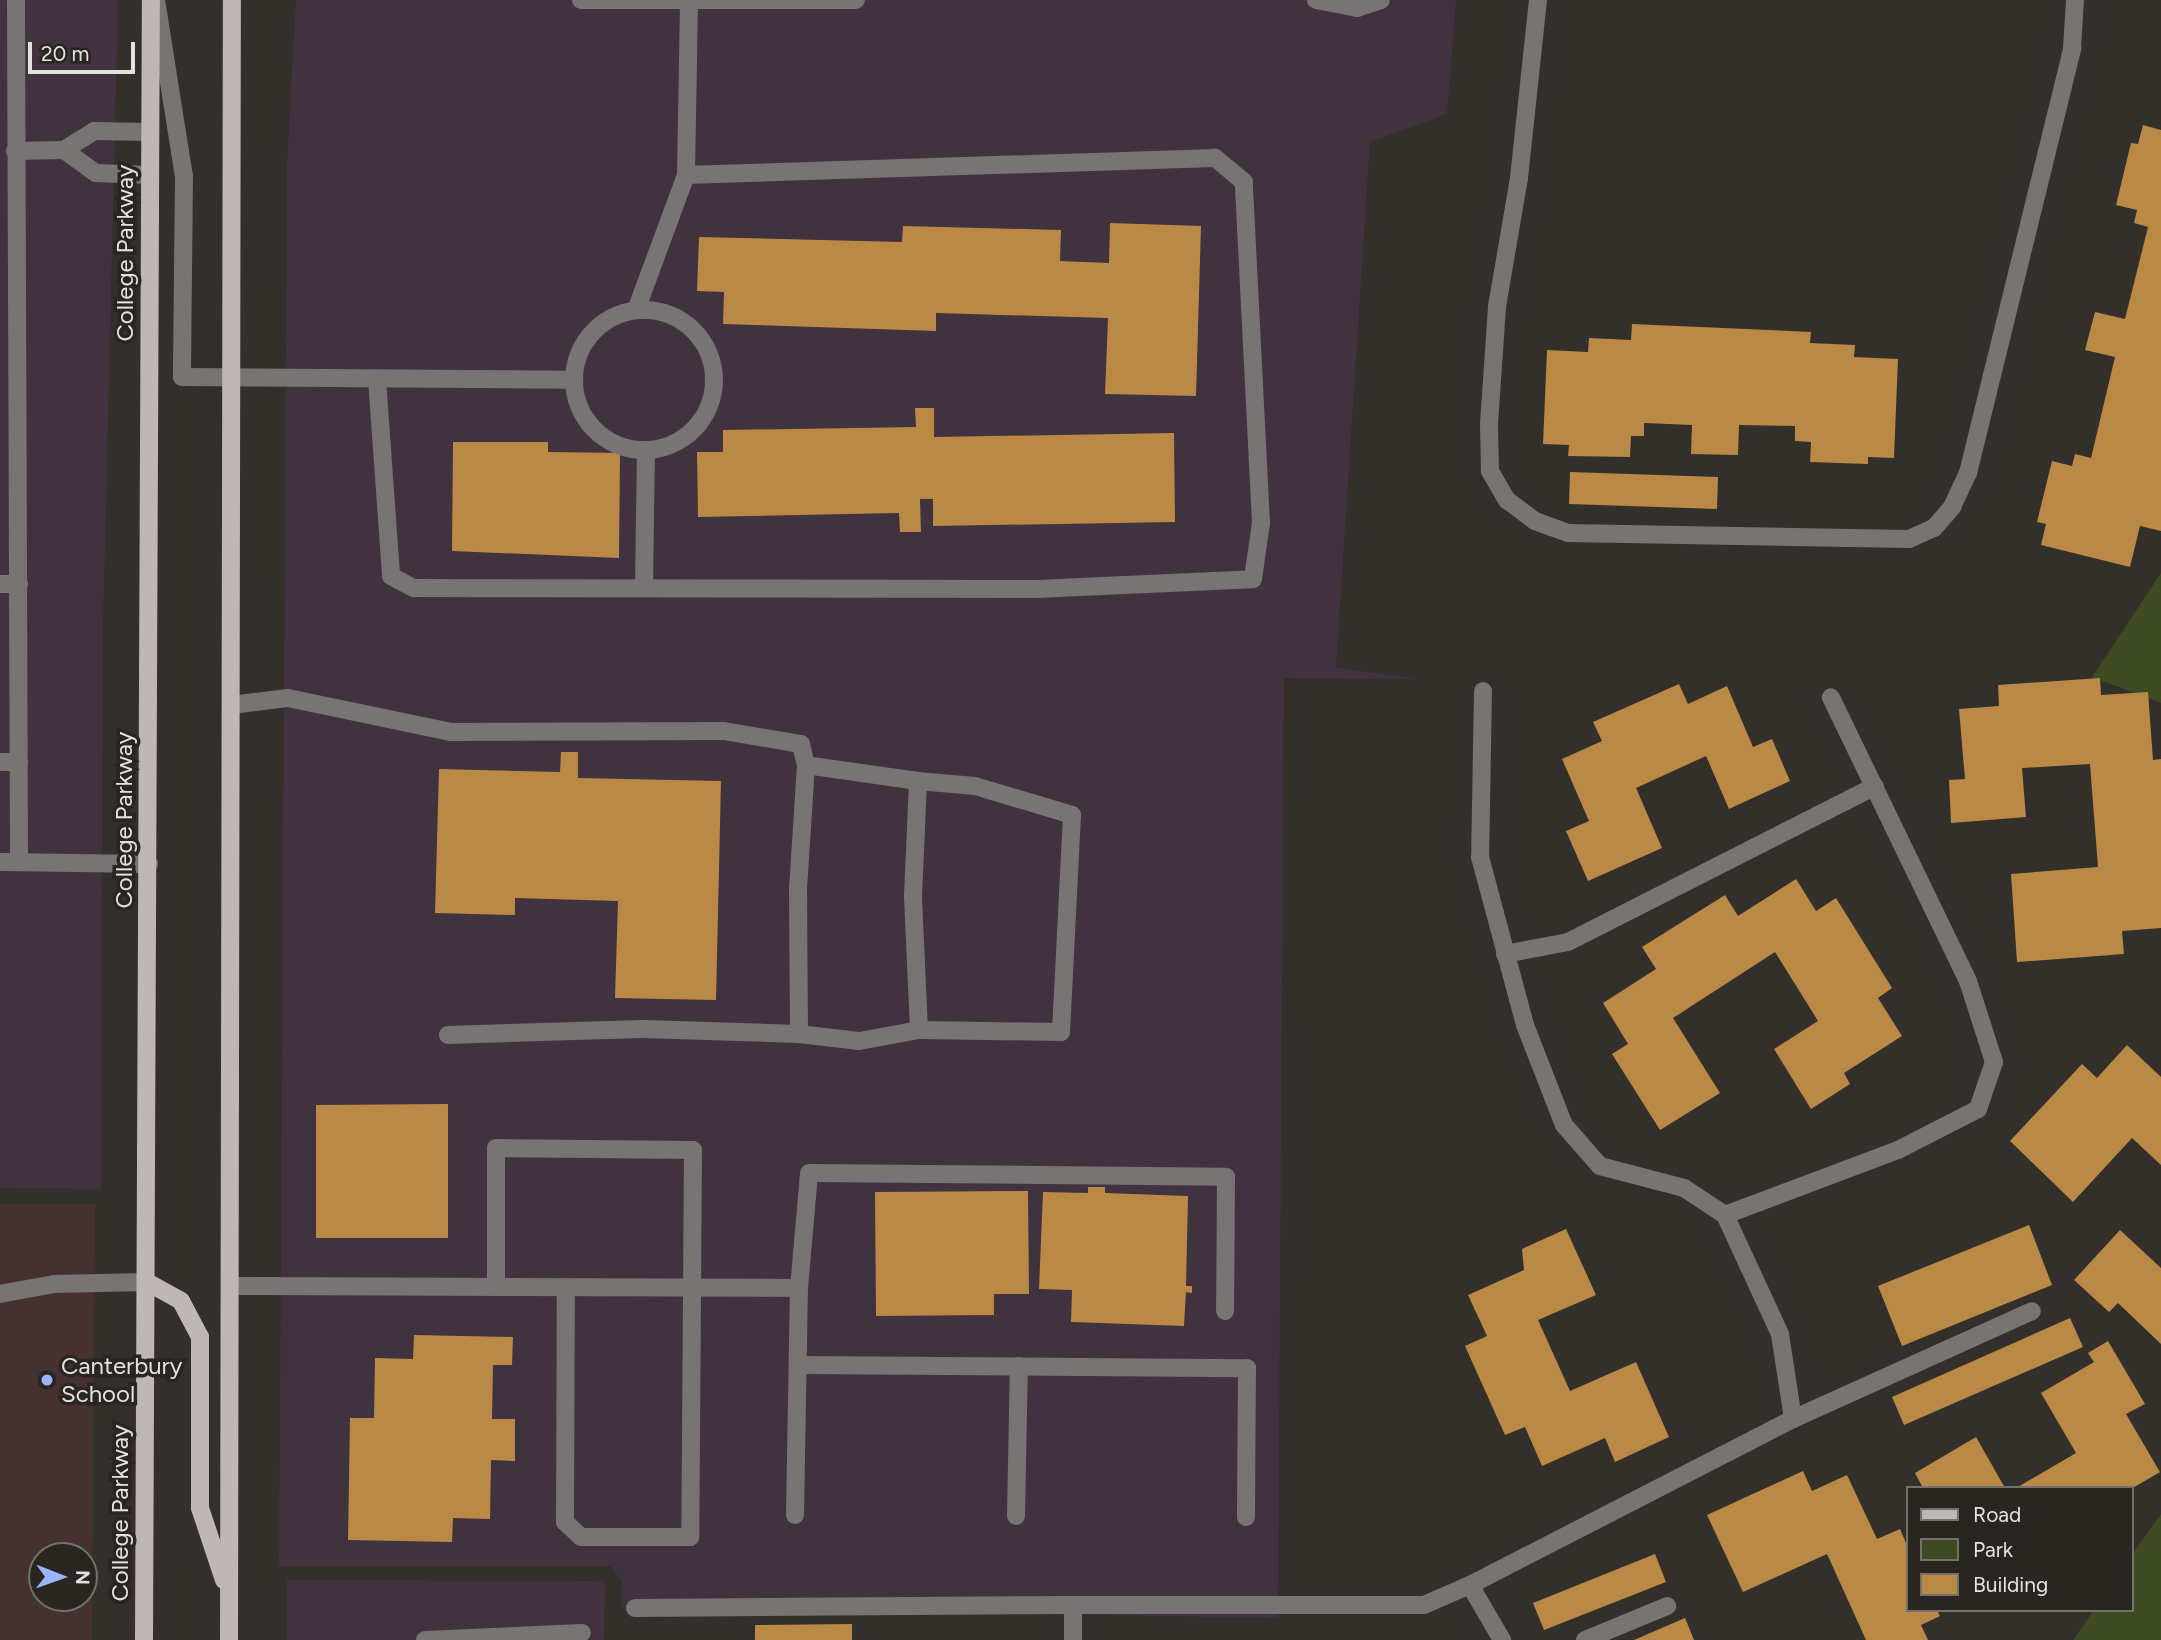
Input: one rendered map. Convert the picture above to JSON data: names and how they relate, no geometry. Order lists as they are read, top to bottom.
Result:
{
  "streets": {
    "main road": ["College Parkway"]
  },
  "places": ["Canterbury School"],
  "legend": ["Road", "Park", "Building"],
  "scale_bar": "20 m",
  "north": "right"
}
